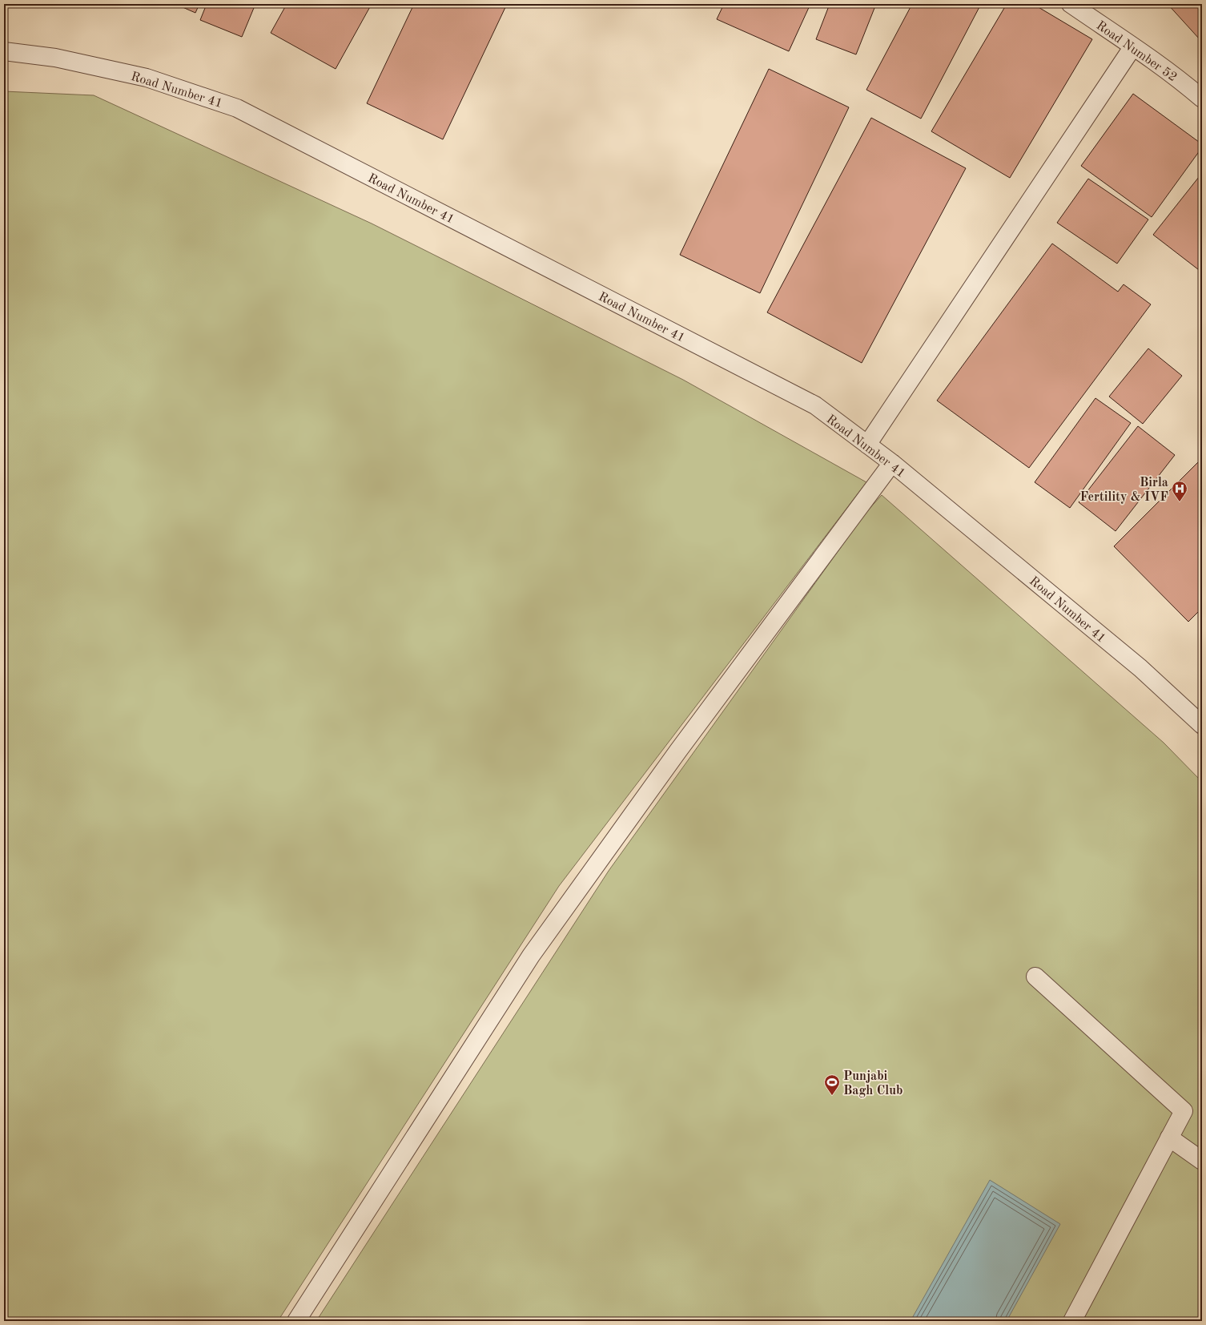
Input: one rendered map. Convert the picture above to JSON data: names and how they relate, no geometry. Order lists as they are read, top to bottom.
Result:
{
  "streets": {
    "street": ["Road Number 52", "Road Number 41"]
  },
  "places": {
    "hospital": ["Birla Fertility & IVF"],
    "sports": ["Punjabi Bagh Club"]
  }
}
